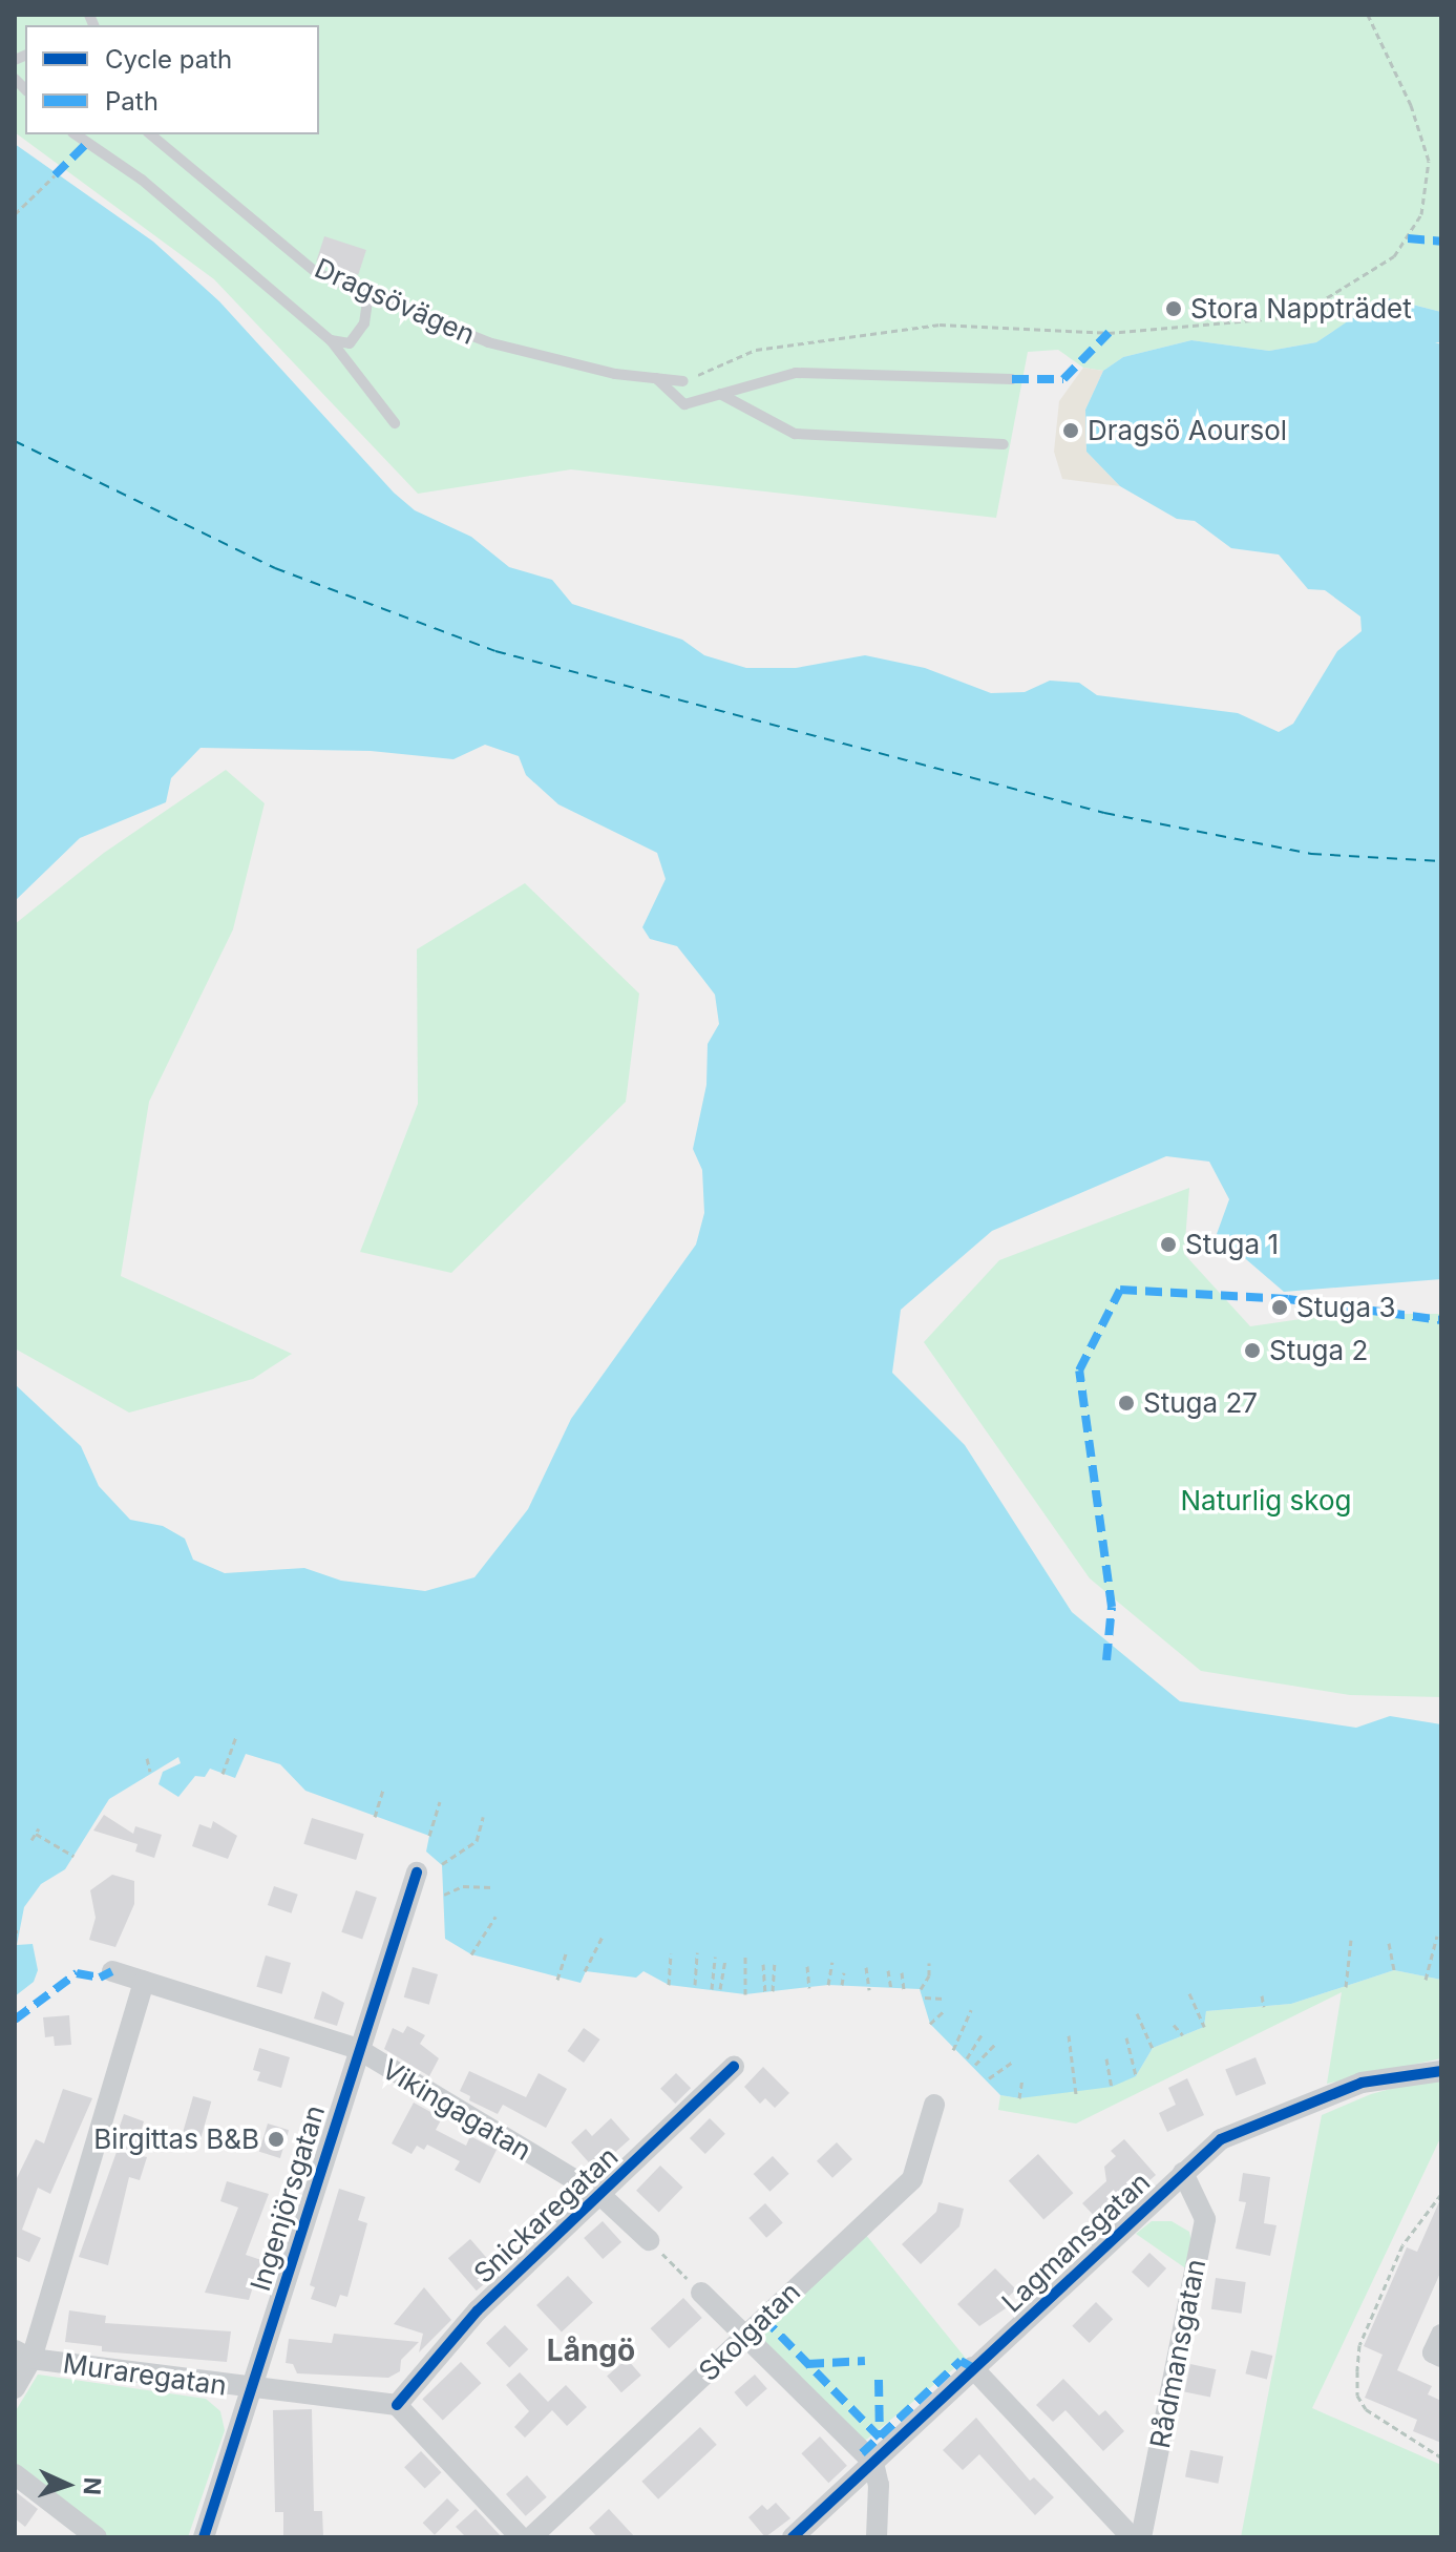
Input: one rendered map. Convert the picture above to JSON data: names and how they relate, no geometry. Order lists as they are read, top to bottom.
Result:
{
  "streets": {
    "street": [
      "Vikingagatan",
      "Ingenjörsgatan",
      "Snickaregatan",
      "Lagmansgatan",
      "Skolgatan",
      "Rådmansgatan",
      "Muraregatan"
    ],
    "lane": ["Dragsövägen"]
  },
  "crossings": [
    ["Vikingagatan", "Ingenjörsgatan"],
    ["Vikingagatan", "Snickaregatan"],
    ["Ingenjörsgatan", "Muraregatan"],
    ["Snickaregatan", "Muraregatan"],
    ["Lagmansgatan", "Rådmansgatan"]
  ],
  "districts": ["Långö"],
  "parks": ["Naturlig skog"],
  "places": [
    "Stora Nappträdet",
    "Dragsö Aoursol",
    "Stuga 1",
    "Stuga 3",
    "Stuga 2",
    "Stuga 27",
    "Birgittas B&B"
  ],
  "legend": ["Cycle path", "Path"],
  "north": "right"
}
